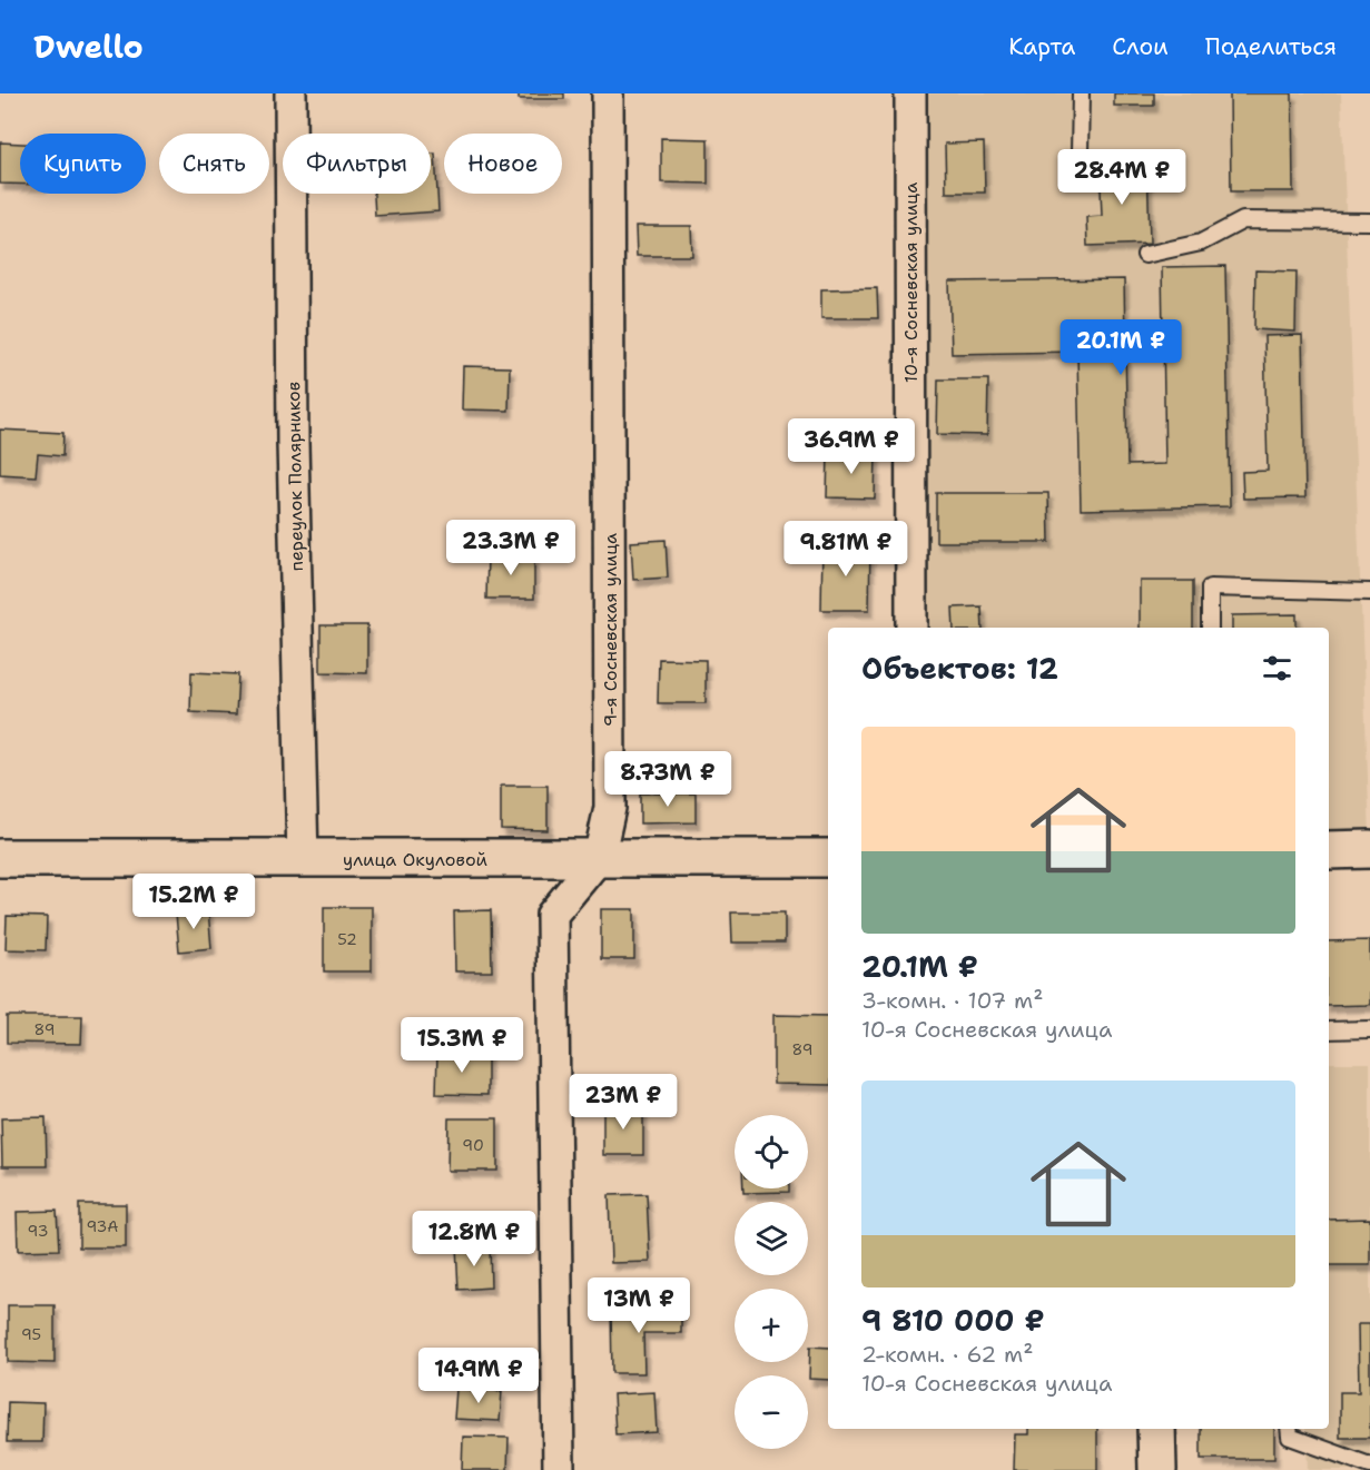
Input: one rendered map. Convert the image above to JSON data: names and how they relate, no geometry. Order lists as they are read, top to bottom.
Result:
{
  "streets": {
    "street": [
      "10-я Сосневская улица",
      "переулок Полярников",
      "9-я Сосневская улица",
      "улица Окуловой"
    ]
  },
  "crossings": [
    ["переулок Полярников", "улица Окуловой"],
    ["9-я Сосневская улица", "улица Окуловой"]
  ],
  "house_numbers": [
    "52",
    "89",
    "89",
    "90",
    "93А",
    "93",
    "95"
  ],
  "page": {
    "header": "Dwello",
    "nav": ["Карта", "Слои", "Поделиться"],
    "chip": [
      "Купить",
      "Снять",
      "Фильтры",
      "Новое"
    ],
    "price": [
      "28.4M ₽",
      "20.1M ₽",
      "36.9M ₽",
      "23.3M ₽",
      "9.81M ₽",
      "8.73M ₽",
      "15.2M ₽",
      "15.3M ₽",
      "23M ₽",
      "12.8M ₽",
      "13M ₽",
      "14.9M ₽"
    ],
    "heading": "Объектов: 12",
    "list": [
      {
        "name": "20.1M ₽",
        "note": "3-комн. · 107 m² · 10-я Сосневская улица"
      },
      {
        "name": "9 810 000 ₽",
        "note": "2-комн. · 62 m² · 10-я Сосневская улица"
      }
    ],
    "map_buttons": ["+", "−"]
  }
}
